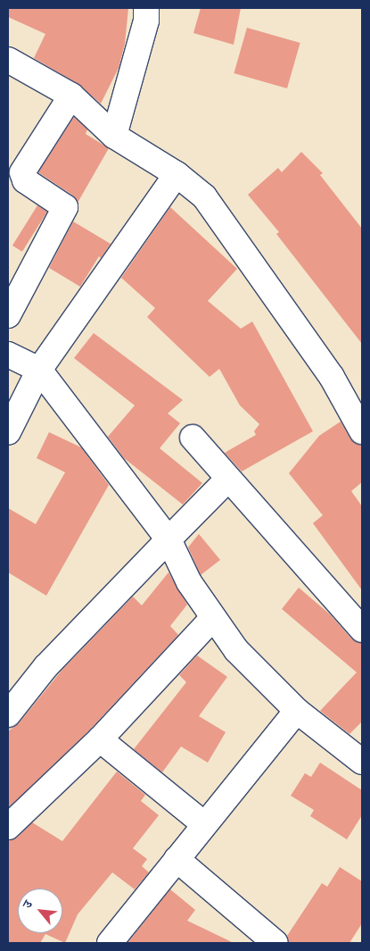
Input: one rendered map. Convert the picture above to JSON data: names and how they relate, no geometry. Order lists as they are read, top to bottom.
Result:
{
  "north": "top left"
}
